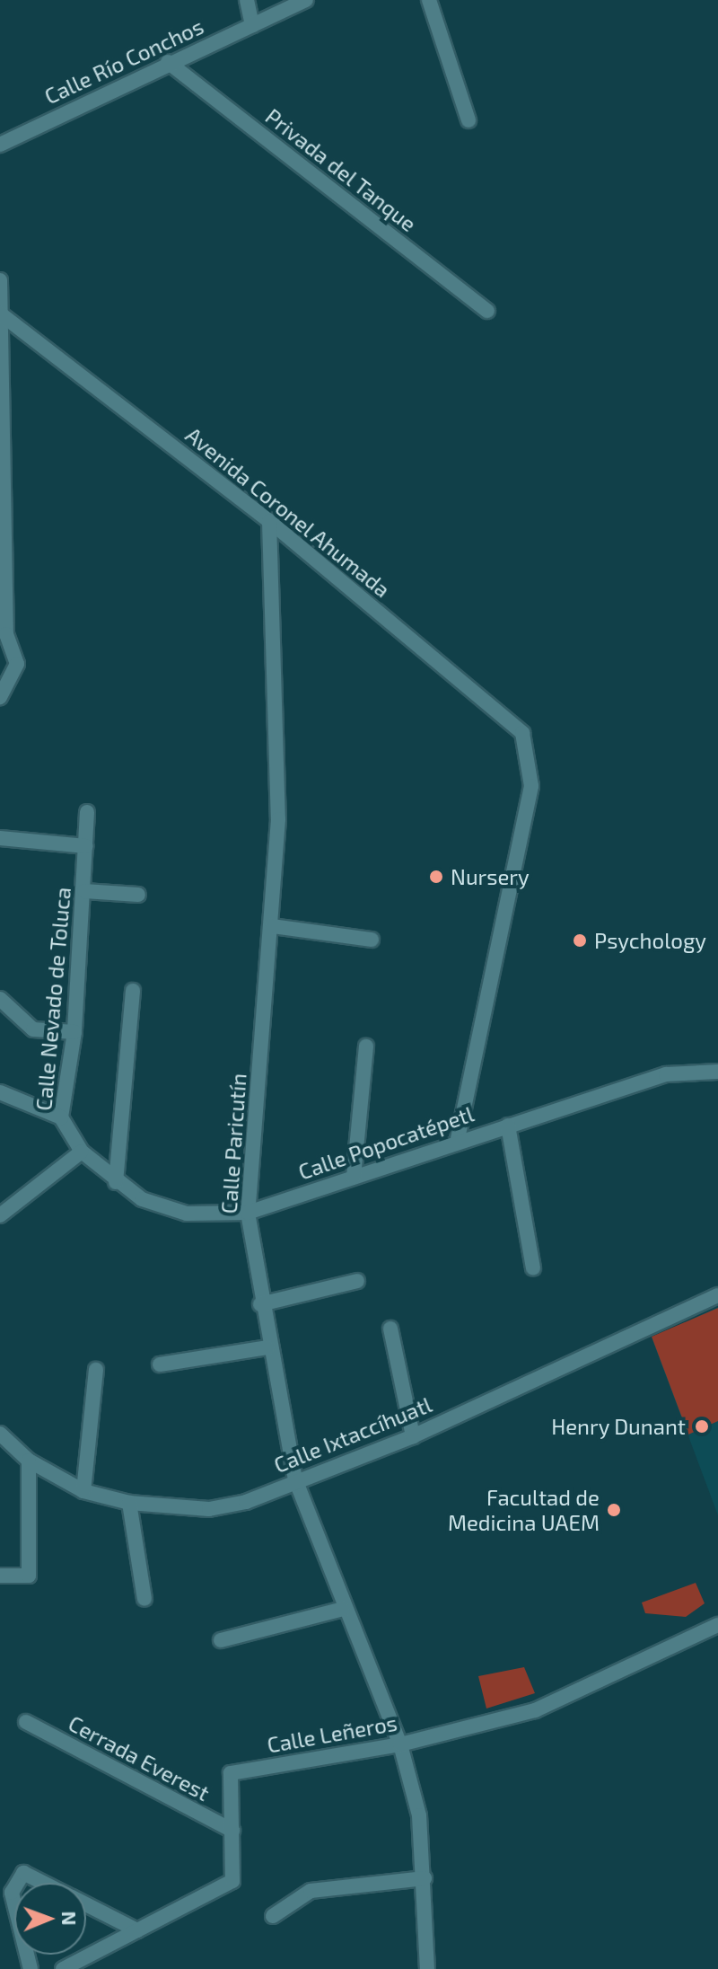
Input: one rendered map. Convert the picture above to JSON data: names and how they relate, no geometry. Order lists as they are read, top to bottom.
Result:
{
  "streets": {
    "street": [
      "Calle Río Conchos",
      "Privada del Tanque",
      "Avenida Coronel Ahumada",
      "Calle Nevado de Toluca",
      "Calle Popocatépetl",
      "Calle Paricutín",
      "Calle Ixtaccíhuatl",
      "Calle Leñeros",
      "Cerrada Everest"
    ]
  },
  "crossings": [
    ["Calle Río Conchos", "Privada del Tanque"],
    ["Avenida Coronel Ahumada", "Calle Popocatépetl"],
    ["Avenida Coronel Ahumada", "Calle Paricutín"],
    ["Calle Nevado de Toluca", "Calle Popocatépetl"],
    ["Calle Popocatépetl", "Calle Paricutín"],
    ["Calle Paricutín", "Calle Ixtaccíhuatl"],
    ["Calle Paricutín", "Calle Leñeros"],
    ["Calle Leñeros", "Cerrada Everest"]
  ],
  "places": [
    "Nursery",
    "Psychology",
    "Henry Dunant",
    "Facultad de Medicina UAEM"
  ],
  "north": "right"
}
